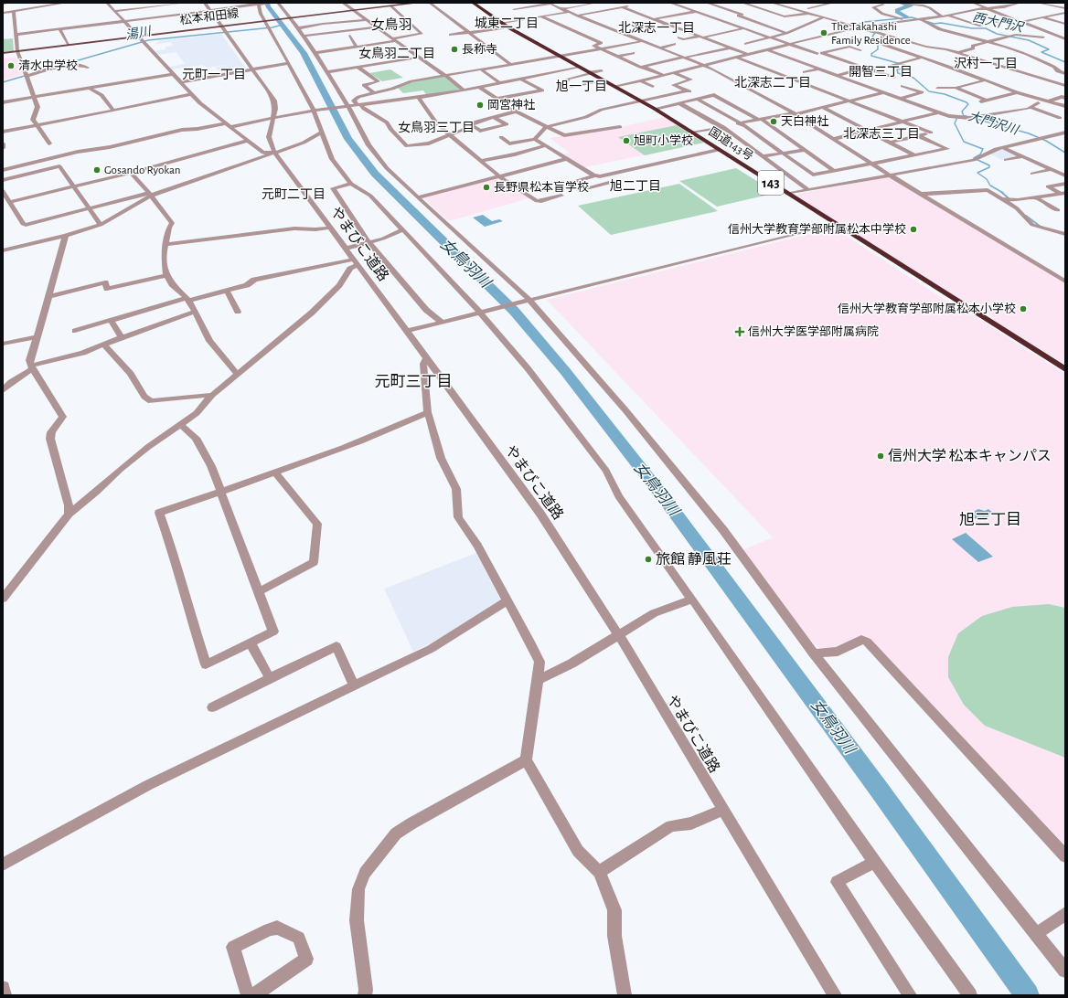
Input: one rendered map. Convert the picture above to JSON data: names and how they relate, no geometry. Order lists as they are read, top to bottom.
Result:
{
  "streets": {
    "highway": ["国道143号", "143"],
    "main road": ["松本和田線"],
    "street": ["やまびこ道路"]
  },
  "crossings": [
    ["松本和田線", "やまびこ道路"]
  ],
  "districts": [
    "城東二丁目",
    "女鳥羽",
    "北深志一丁目",
    "女鳥羽二丁目",
    "沢村一丁目",
    "開智三丁目",
    "元町一丁目",
    "北深志二丁目",
    "旭一丁目",
    "女鳥羽三丁目",
    "北深志三丁目",
    "旭二丁目",
    "元町二丁目",
    "元町三丁目",
    "旭三丁目"
  ],
  "water": [
    "西大門沢",
    "湯川",
    "大門沢川",
    "女鳥羽川"
  ],
  "places": {
    "other": [
      "The Takahashi Family Residence",
      "長称寺",
      "清水中学校",
      "岡宮神社",
      "天白神社",
      "旭町小学校",
      "Gosando Ryokan",
      "長野県松本盲学校",
      "信州大学教育学部附属松本中学校",
      "信州大学教育学部附属松本小学校",
      "信州大学 松本キャンパス",
      "旅館 静風荘"
    ],
    "health": ["信州大学医学部附属病院"]
  }
}
